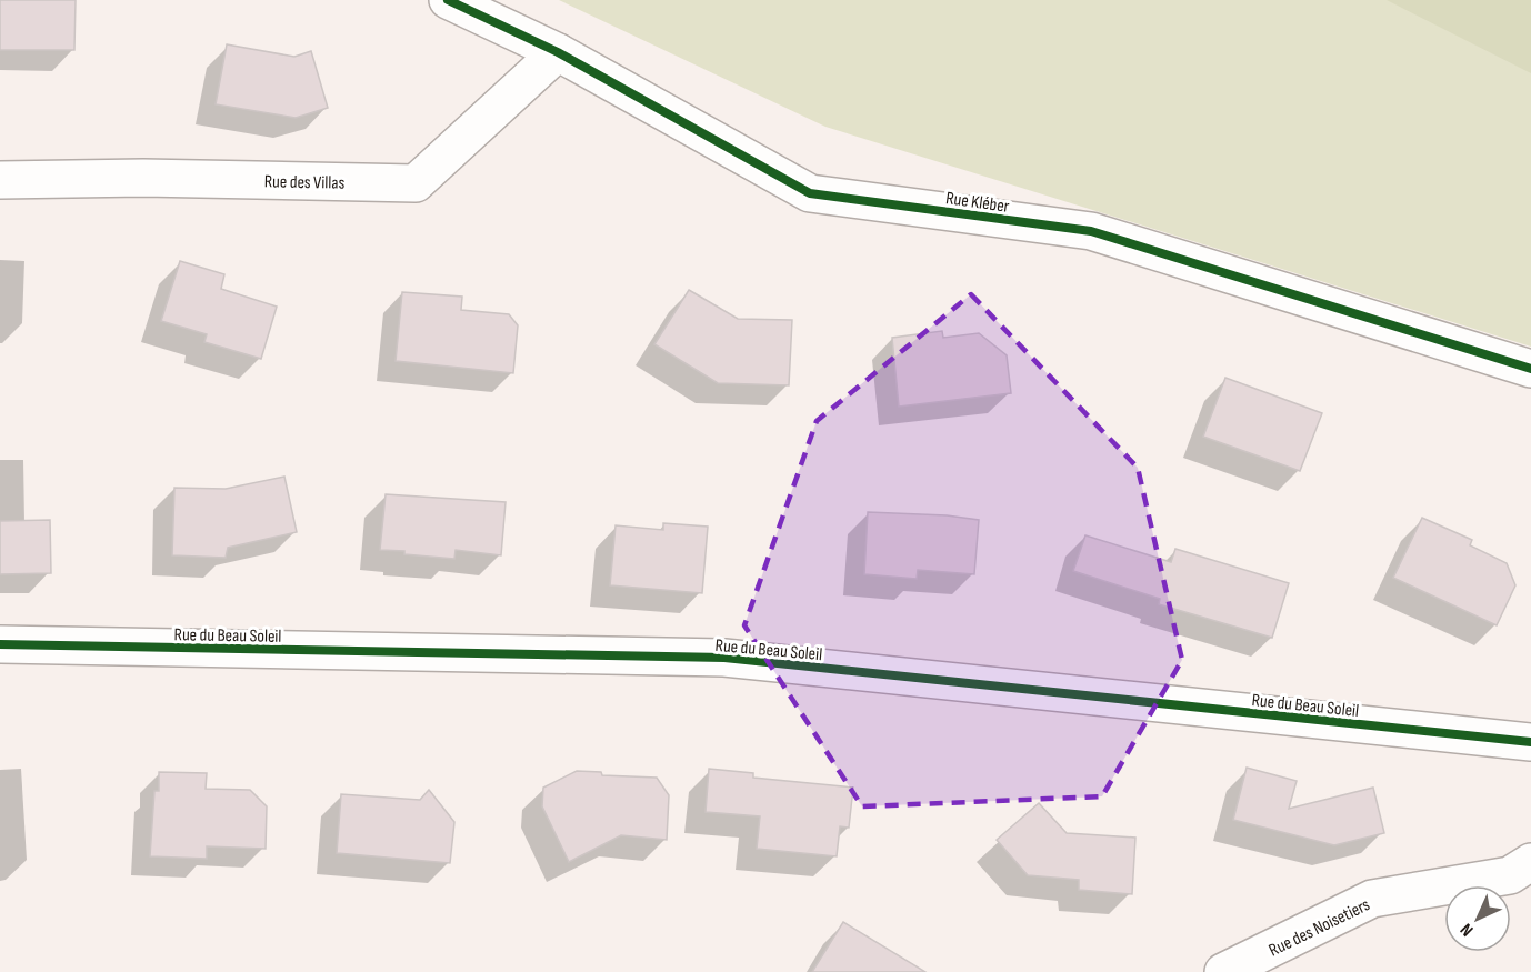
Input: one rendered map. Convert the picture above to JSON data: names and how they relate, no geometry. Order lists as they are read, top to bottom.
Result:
{
  "streets": {
    "street": [
      "Rue des Villas",
      "Rue Kléber",
      "Rue du Beau Soleil",
      "Rue des Noisetiers"
    ]
  },
  "crossings": [
    ["Rue des Villas", "Rue Kléber"]
  ],
  "north": "bottom left"
}
